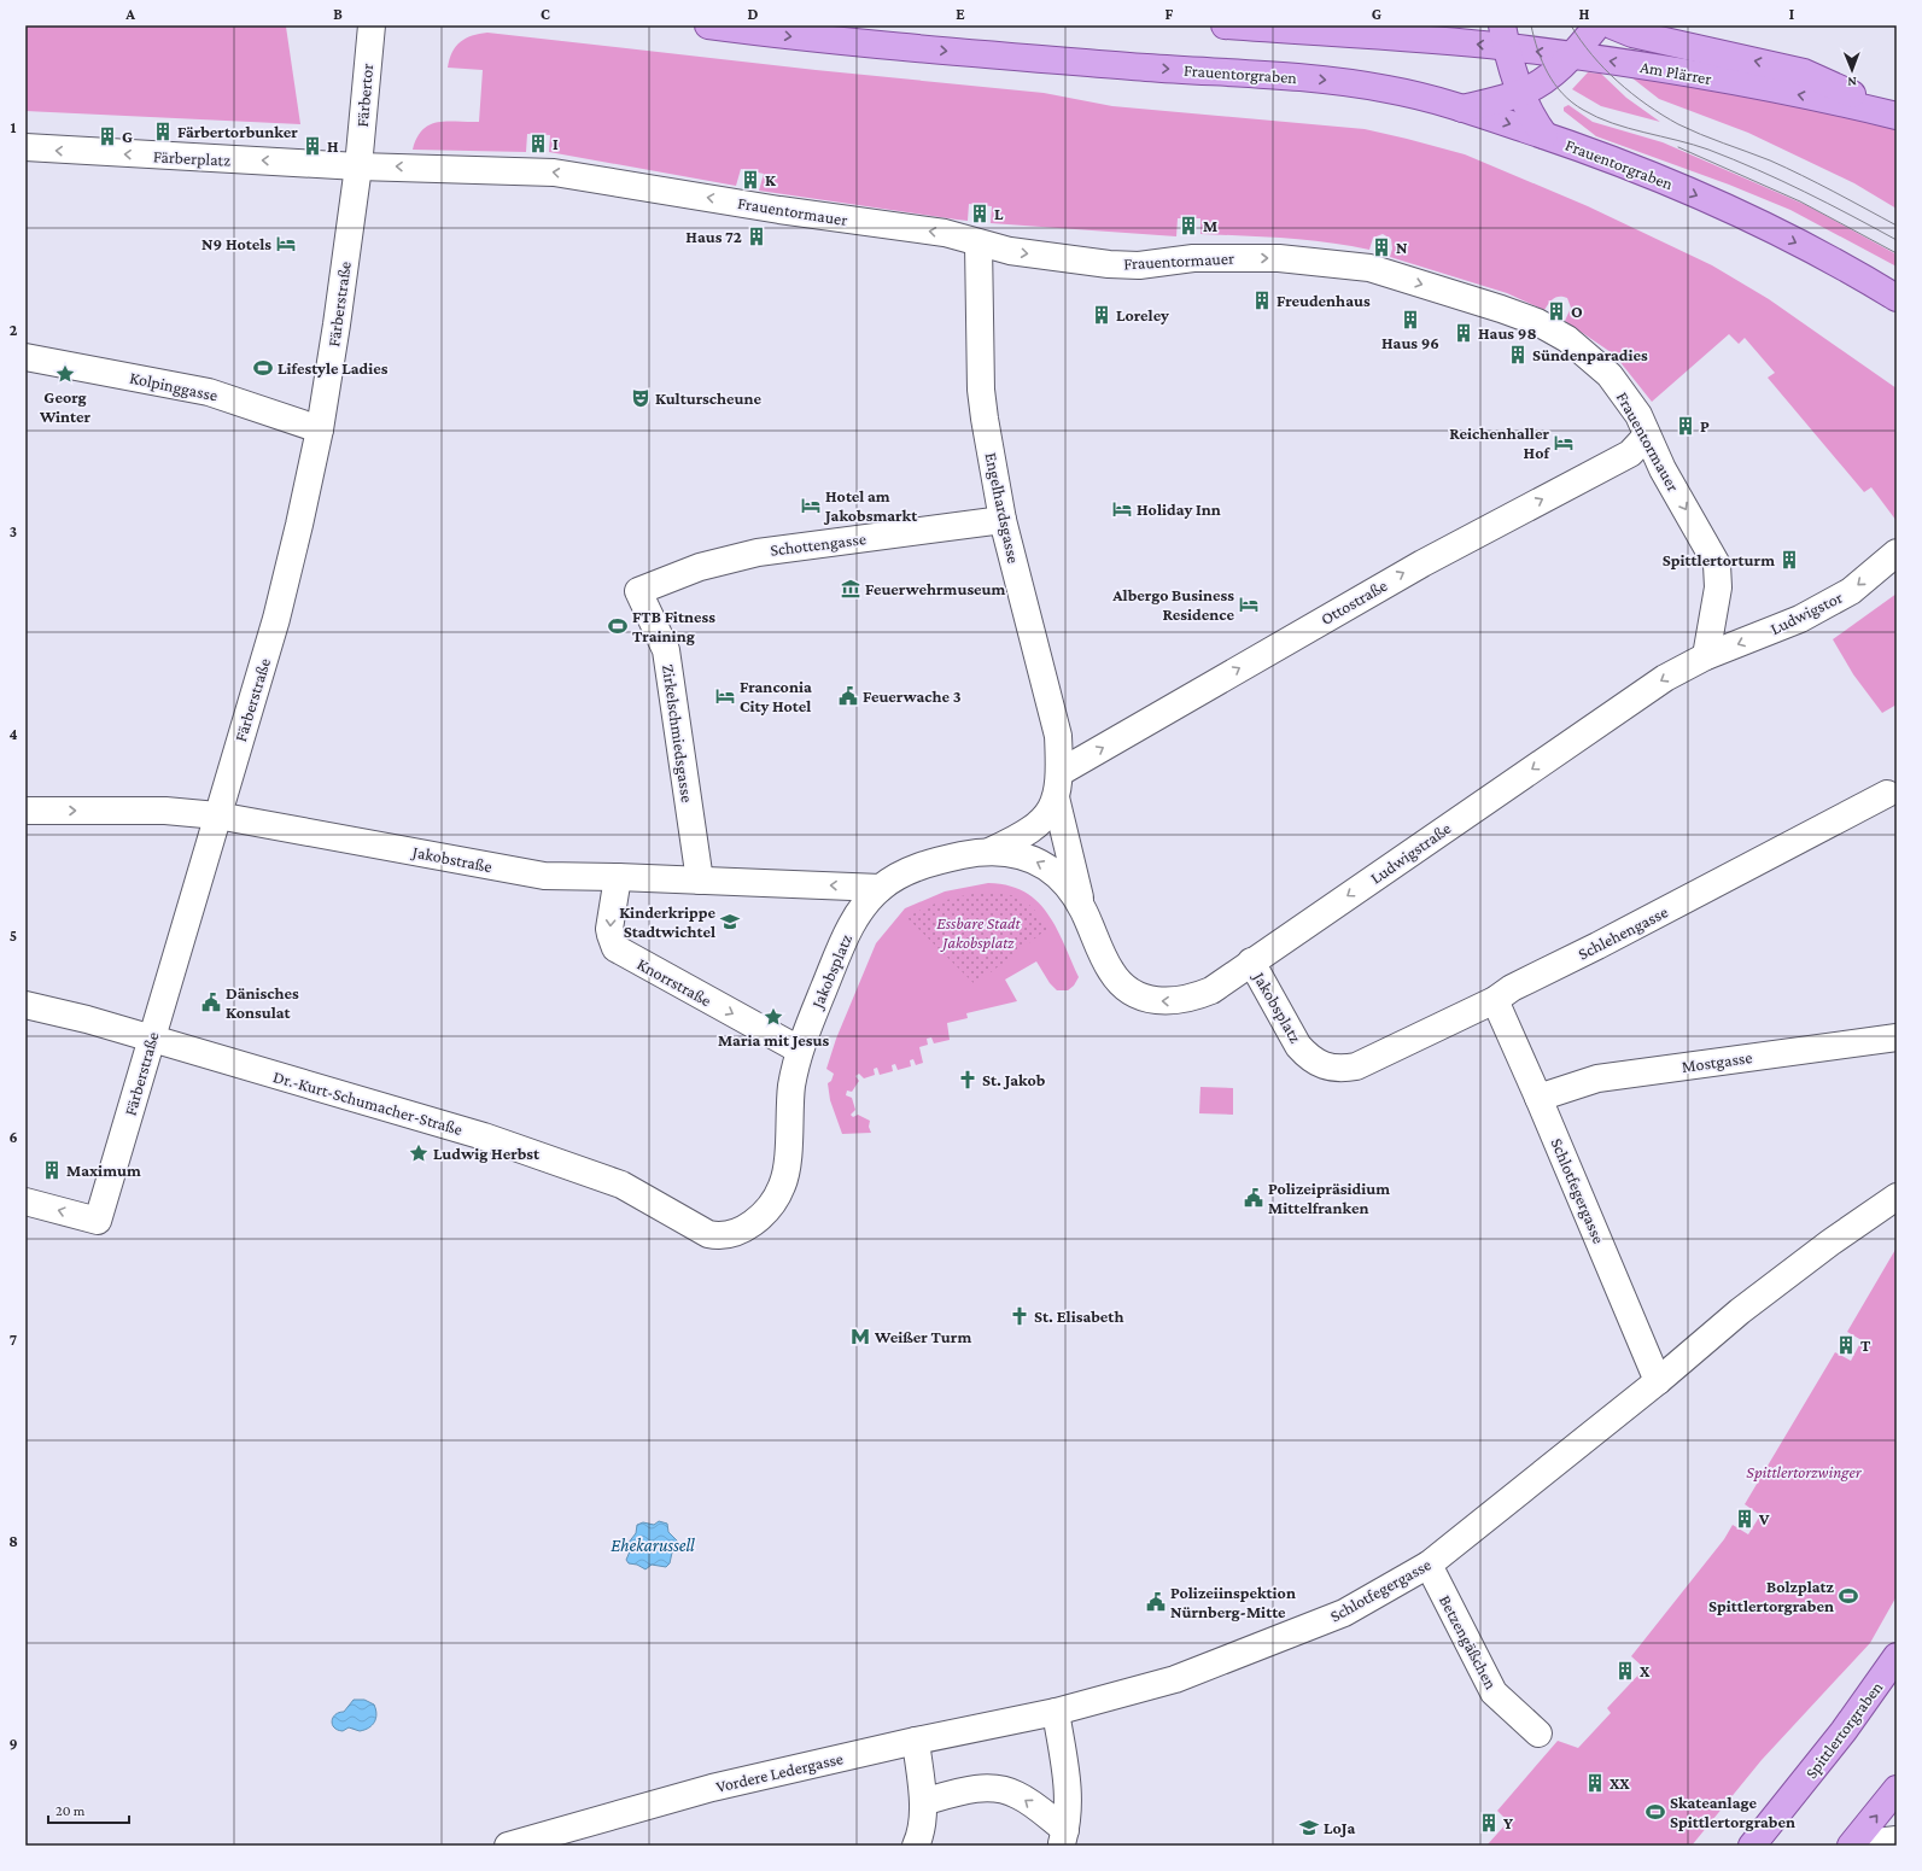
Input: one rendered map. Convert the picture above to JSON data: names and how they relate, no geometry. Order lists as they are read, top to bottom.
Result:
{
  "streets": {
    "main road": ["Am Plärrer", "Frauentorgraben", "Spittlertorgraben"],
    "street": [
      "Färbertor",
      "Färberplatz",
      "Frauentormauer",
      "Färberstraße",
      "Kolpinggasse",
      "Engelhardsgasse",
      "Schottengasse",
      "Ottostraße",
      "Ludwigstor",
      "Zirkelschmiedsgasse",
      "Ludwigstraße",
      "Jakobstraße",
      "Schlehengasse",
      "Jakobsplatz",
      "Knorrstraße",
      "Mostgasse",
      "Dr.-Kurt-Schumacher-Straße",
      "Schlotfegergasse",
      "Betzengäßchen",
      "Vordere Ledergasse"
    ]
  },
  "crossings": [
    ["Färbertor", "Färberplatz"],
    ["Färbertor", "Frauentormauer"],
    ["Färbertor", "Färberstraße"],
    ["Färberplatz", "Frauentormauer"],
    ["Färberplatz", "Färberstraße"],
    ["Frauentormauer", "Färberstraße"],
    ["Frauentormauer", "Engelhardsgasse"],
    ["Frauentormauer", "Ottostraße"],
    ["Frauentormauer", "Ludwigstor"],
    ["Frauentormauer", "Ludwigstraße"],
    ["Färberstraße", "Kolpinggasse"],
    ["Färberstraße", "Jakobstraße"],
    ["Färberstraße", "Dr.-Kurt-Schumacher-Straße"],
    ["Engelhardsgasse", "Schottengasse"],
    ["Engelhardsgasse", "Ottostraße"],
    ["Engelhardsgasse", "Jakobsplatz"],
    ["Schottengasse", "Zirkelschmiedsgasse"],
    ["Ludwigstor", "Ludwigstraße"],
    ["Zirkelschmiedsgasse", "Jakobstraße"],
    ["Ludwigstraße", "Jakobsplatz"],
    ["Jakobstraße", "Jakobsplatz"],
    ["Jakobstraße", "Knorrstraße"],
    ["Schlehengasse", "Jakobsplatz"],
    ["Schlehengasse", "Schlotfegergasse"],
    ["Jakobsplatz", "Knorrstraße"],
    ["Jakobsplatz", "Dr.-Kurt-Schumacher-Straße"],
    ["Mostgasse", "Schlotfegergasse"],
    ["Schlotfegergasse", "Betzengäßchen"],
    ["Schlotfegergasse", "Vordere Ledergasse"]
  ],
  "one_way": [
    "Am Plärrer",
    "Frauentorgraben",
    "Färberplatz",
    "Ottostraße",
    "Ludwigstor",
    "Ludwigstraße",
    "Knorrstraße"
  ],
  "water": ["Ehekarussell"],
  "parks": ["Essbare Stadt Jakobsplatz", "Spittlertorzwinger"],
  "places": {
    "building": [
      "Färbertorbunker",
      "G",
      "I",
      "H",
      "K",
      "L",
      "M",
      "Haus 72",
      "N",
      "Freudenhaus",
      "O",
      "Loreley",
      "Haus 96",
      "Haus 98",
      "Sündenparadies",
      "P",
      "Spittlertorturm",
      "Maximum",
      "T",
      "V",
      "X",
      "XX",
      "Y"
    ],
    "hotel": [
      "N9 Hotels",
      "Reichenhaller Hof",
      "Hotel am Jakobsmarkt",
      "Holiday Inn",
      "Albergo Business Residence",
      "Franconia City Hotel"
    ],
    "sports": [
      "Lifestyle Ladies",
      "FTB Fitness Training",
      "Bolzplatz Spittlertorgraben",
      "Skateanlage Spittlertorgraben"
    ],
    "place": ["Georg Winter", "Maria mit Jesus", "Ludwig Herbst"],
    "theatre": ["Kulturscheune"],
    "museum": ["Feuerwehrmuseum"],
    "public building": [
      "Feuerwache 3",
      "Dänisches Konsulat",
      "Polizeipräsidium Mittelfranken",
      "Polizeiinspektion Nürnberg-Mitte"
    ],
    "school or university": ["Kinderkrippe Stadtwichtel", "LoJa"],
    "church": ["St. Jakob", "St. Elisabeth"],
    "metro station": ["Weißer Turm"]
  },
  "scale_bar": "20 m",
  "north": "bottom",
  "grid": {
    "columns": [
      "A",
      "B",
      "C",
      "D",
      "E",
      "F",
      "G",
      "H",
      "I"
    ],
    "rows": [
      "1",
      "2",
      "3",
      "4",
      "5",
      "6",
      "7",
      "8",
      "9"
    ]
  }
}
